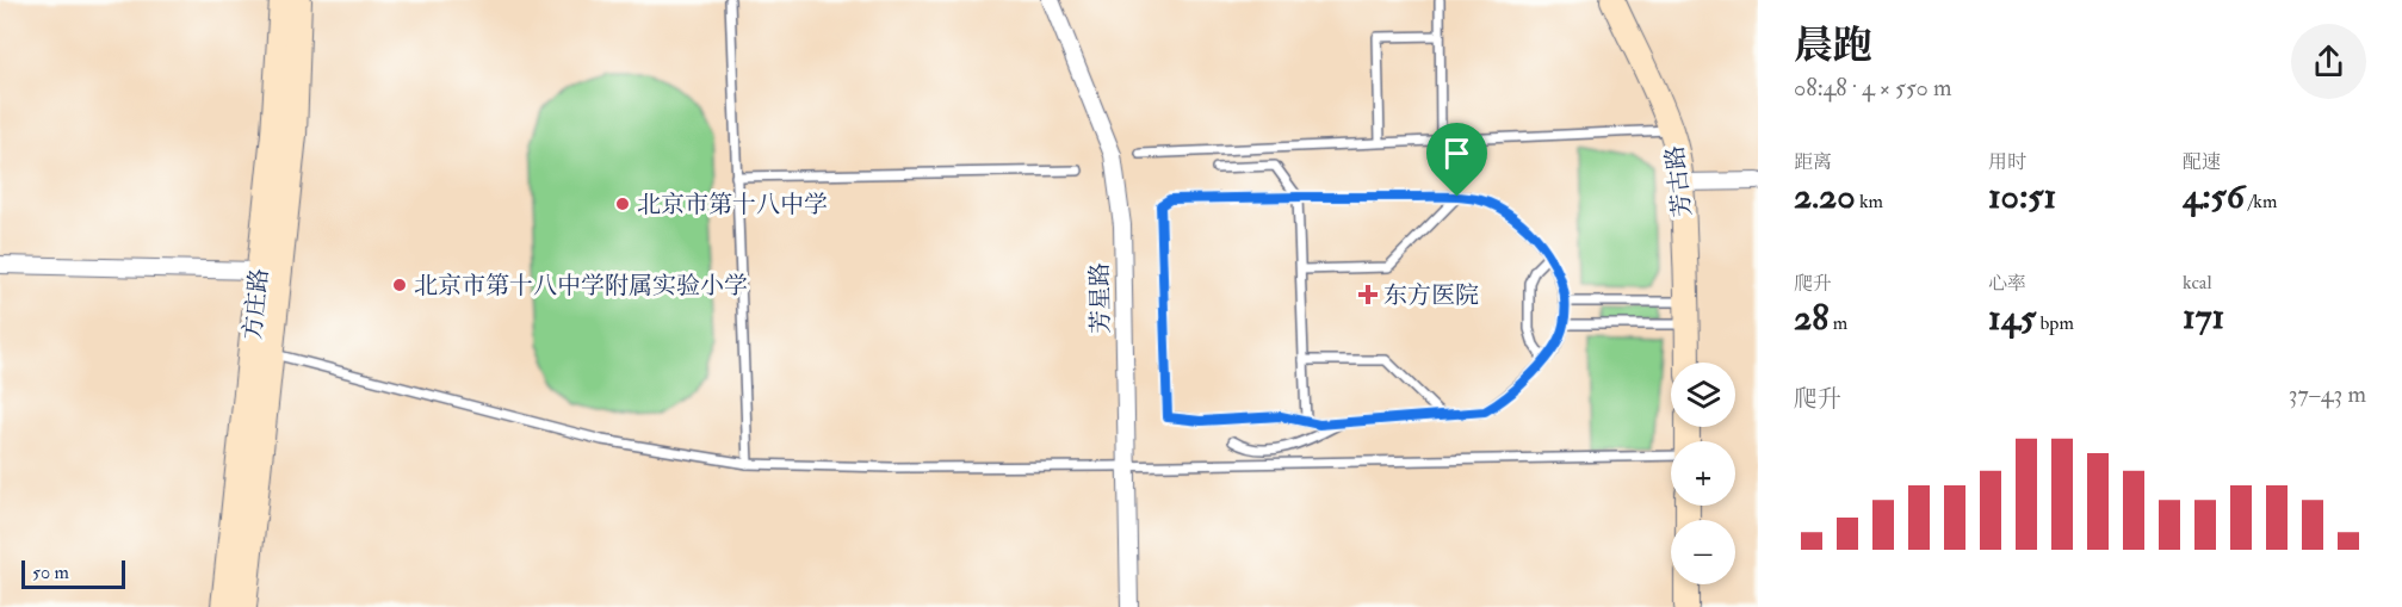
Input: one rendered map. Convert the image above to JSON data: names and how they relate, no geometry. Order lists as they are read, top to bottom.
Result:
{
  "streets": {
    "main road": ["芳古路", "方庄路"],
    "street": ["芳星路"]
  },
  "places": {
    "other": ["北京市第十八中学", "北京市第十八中学附属实验小学"],
    "health": ["东方医院"]
  },
  "scale_bar": "50 m",
  "page": {
    "heading": ["晨跑", "08:48 · 4 × 550 m"],
    "stats": [
      ["距离", "2.20 km"],
      ["用时", "10:51"],
      ["配速", "4:56 /km"],
      ["爬升", "28 m"],
      ["心率", "145 bpm"],
      ["kcal", "171"]
    ],
    "map_buttons": ["+", "−"],
    "chart": ["爬升", "37–43 m"],
    "scale": "50 m"
  }
}
